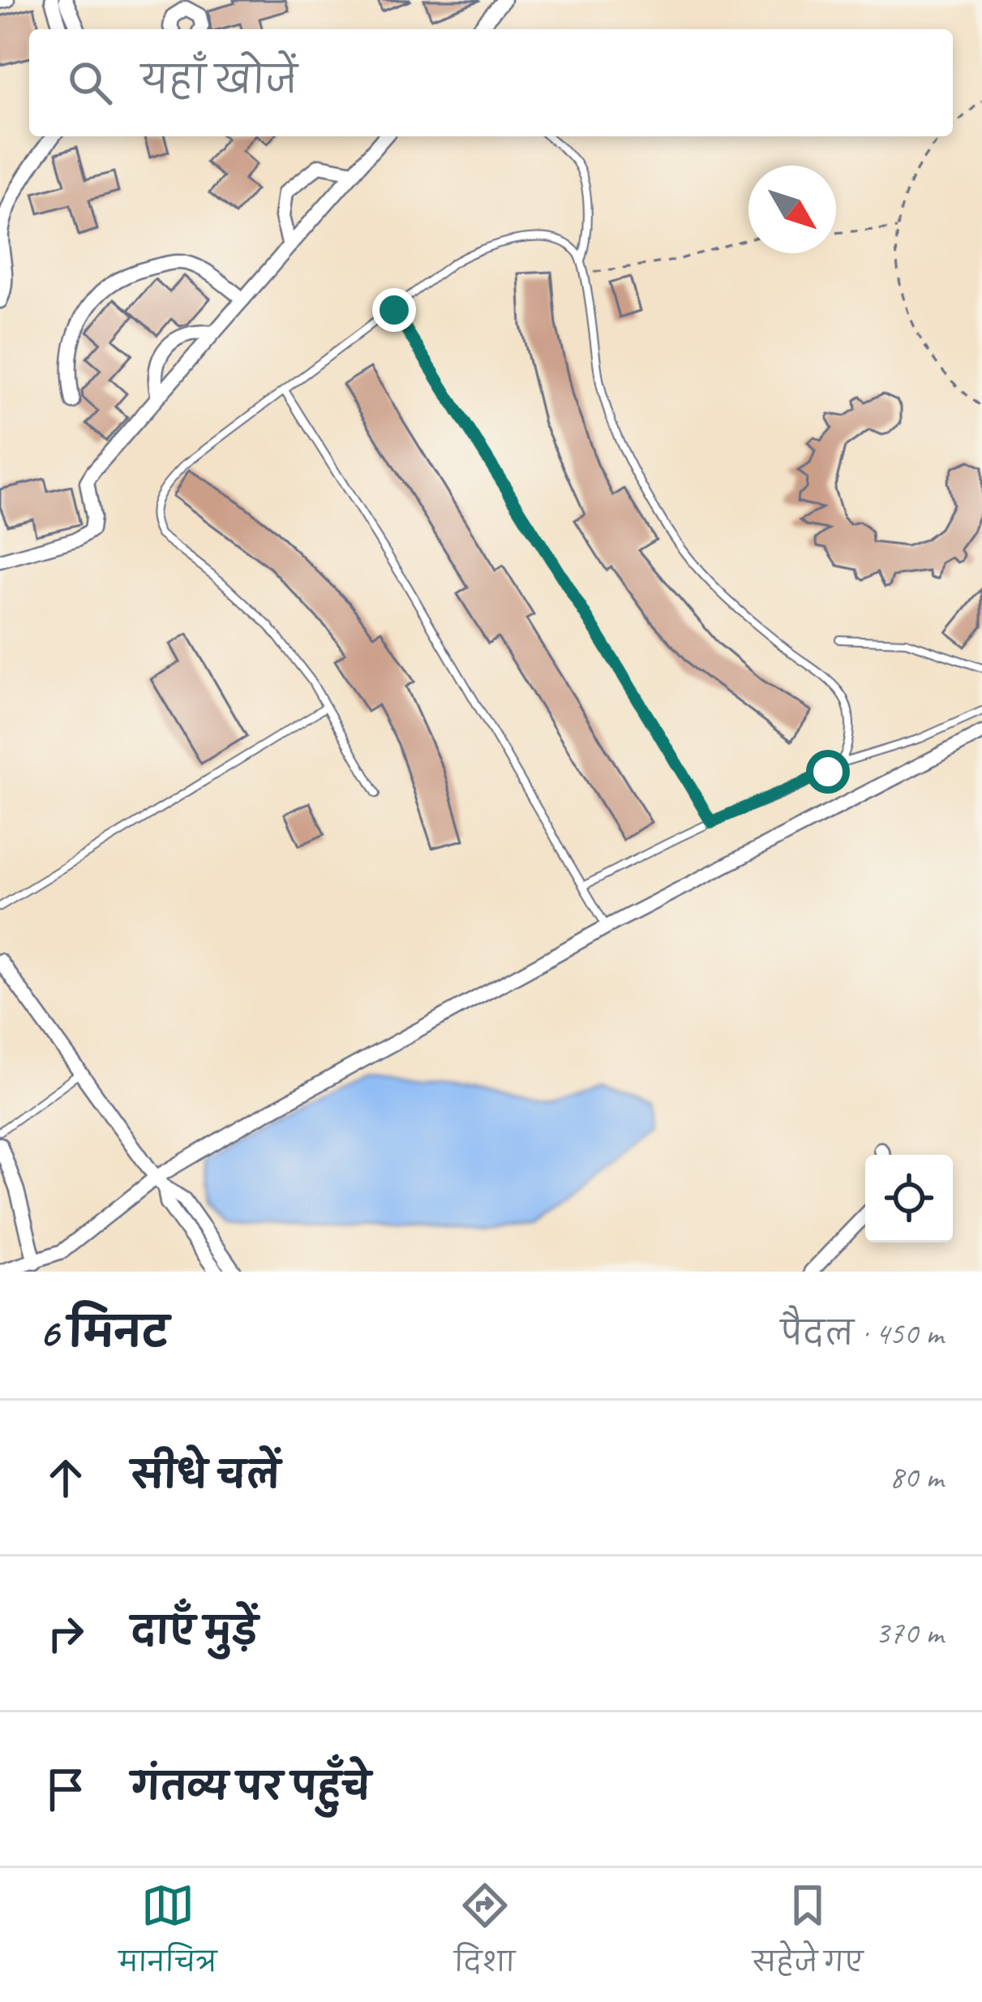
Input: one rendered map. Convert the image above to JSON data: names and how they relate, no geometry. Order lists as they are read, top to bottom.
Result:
{
  "north": "bottom right",
  "page": {
    "search": "यहाँ खोजें",
    "heading": ["6 मिनट", "पैदल · 450 m"],
    "list": [
      ["सीधे चलें", "80 m"],
      ["दाएँ मुड़ें", "370 m"],
      "गंतव्य पर पहुँचे"
    ],
    "nav": ["मानचित्र", "दिशा", "सहेजे गए"]
  }
}
